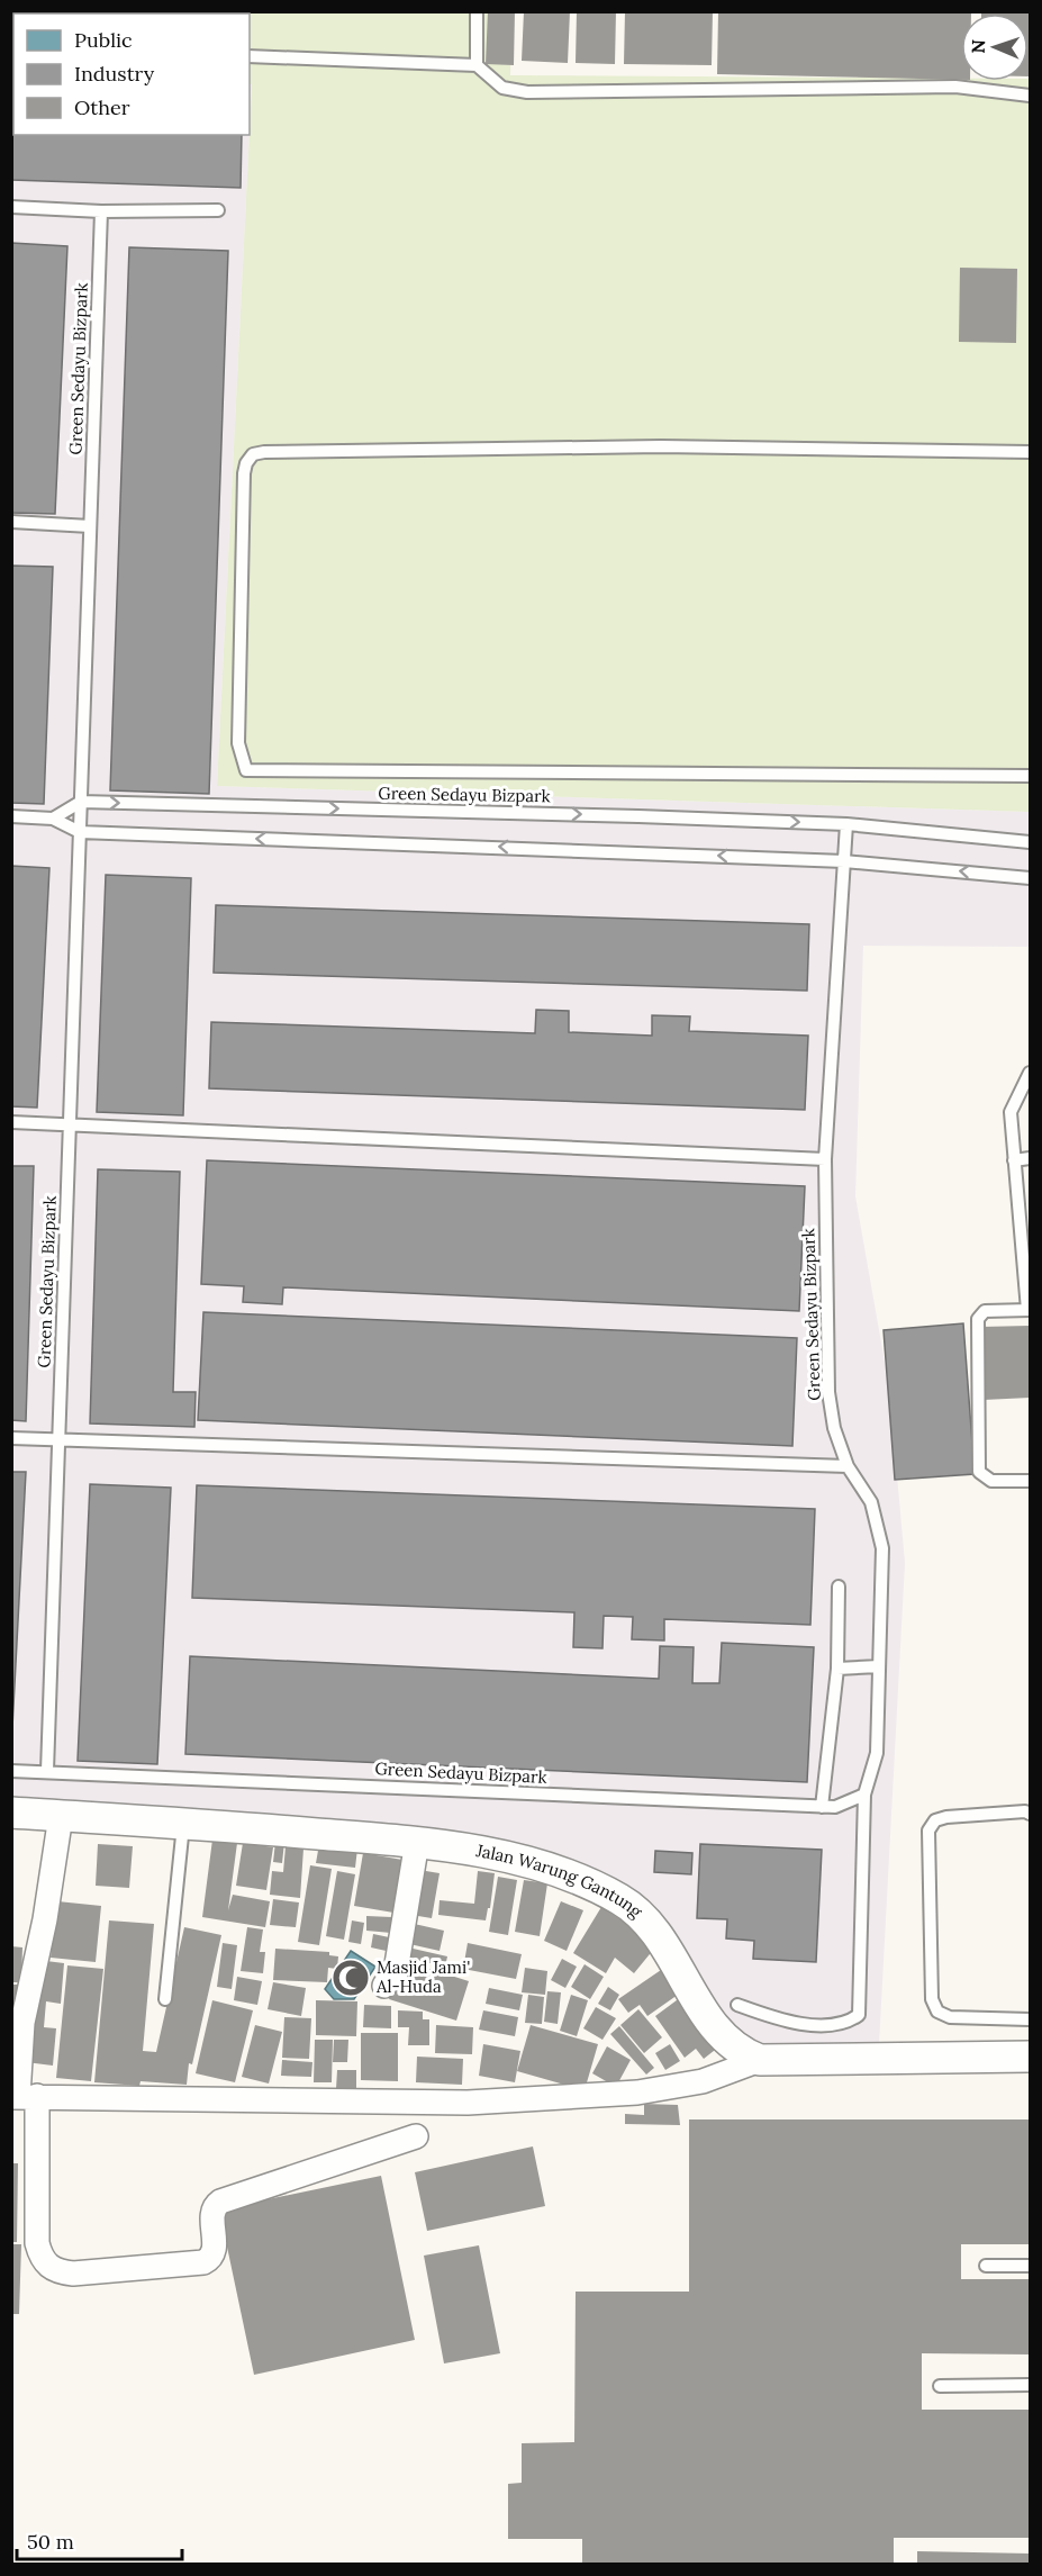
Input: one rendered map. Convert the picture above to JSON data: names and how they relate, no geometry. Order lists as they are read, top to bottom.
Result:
{
  "streets": {
    "street": ["Jalan Warung Gantung"],
    "lane": ["Green Sedayu Bizpark"]
  },
  "places": {
    "mosque": ["Masjid Jami' Al-Huda"]
  },
  "legend": ["Public", "Industry", "Other"],
  "scale_bar": "50 m",
  "north": "left"
}
